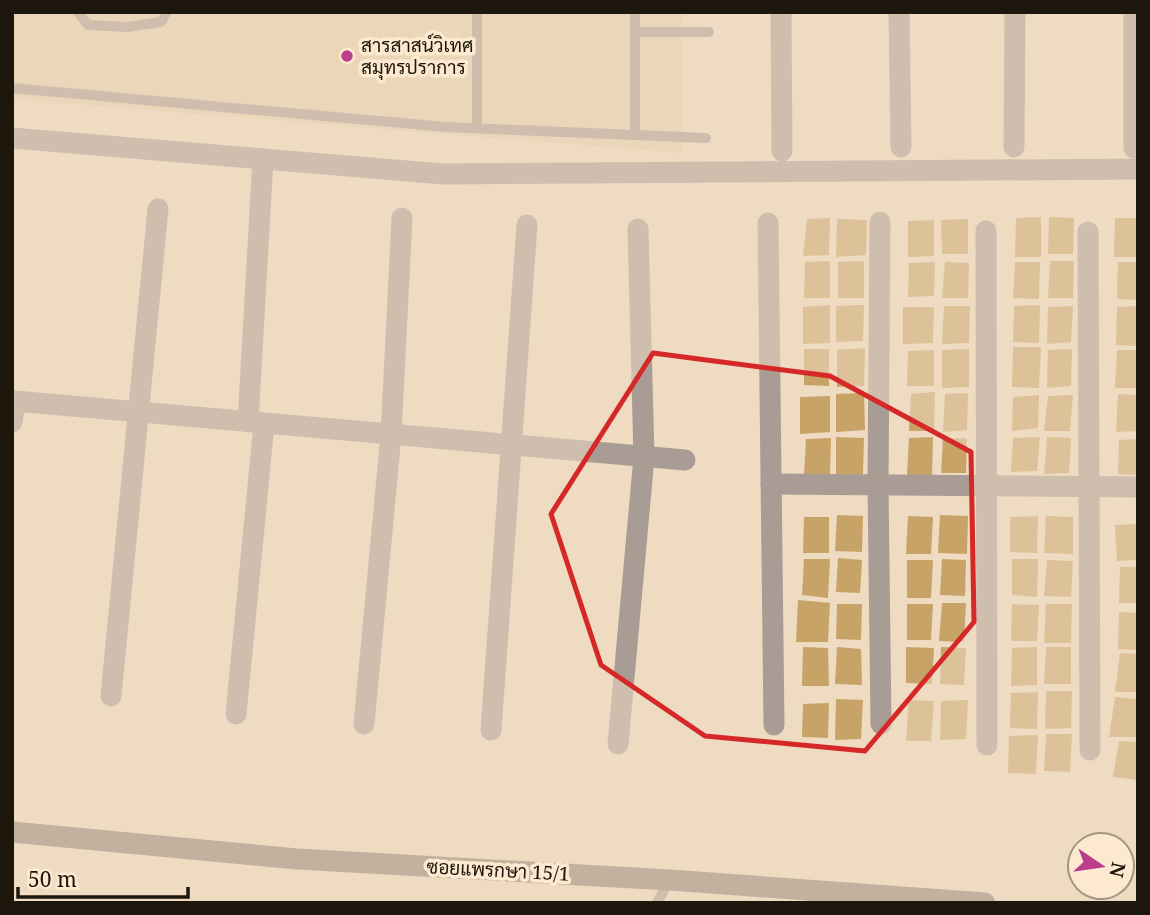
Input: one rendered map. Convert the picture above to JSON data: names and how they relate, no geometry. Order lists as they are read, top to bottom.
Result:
{
  "streets": {
    "street": ["ซอยแพรกษา 15/1"]
  },
  "places": ["สารสาสน์วิเทศ สมุทรปราการ"],
  "scale_bar": "50 m",
  "north": "right"
}
